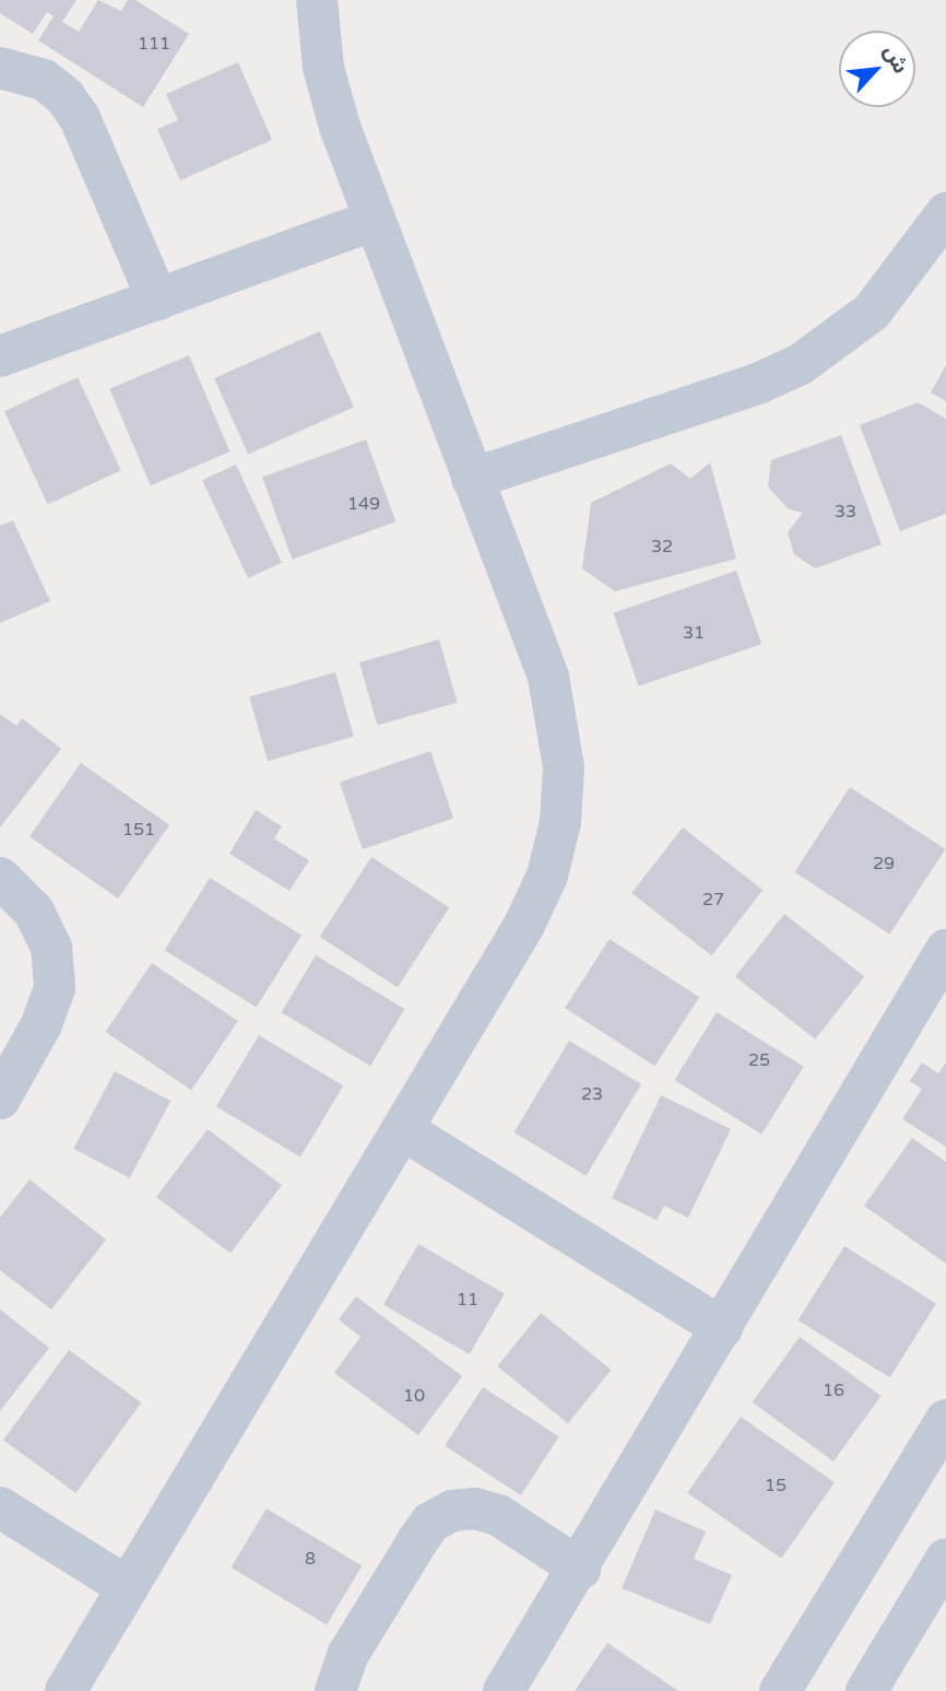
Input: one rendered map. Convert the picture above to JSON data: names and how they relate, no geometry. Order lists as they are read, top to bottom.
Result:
{
  "house_numbers": [
    "111",
    "149",
    "33",
    "32",
    "31",
    "151",
    "29",
    "27",
    "25",
    "23",
    "11",
    "16",
    "10",
    "15",
    "8"
  ],
  "north": "top right"
}
